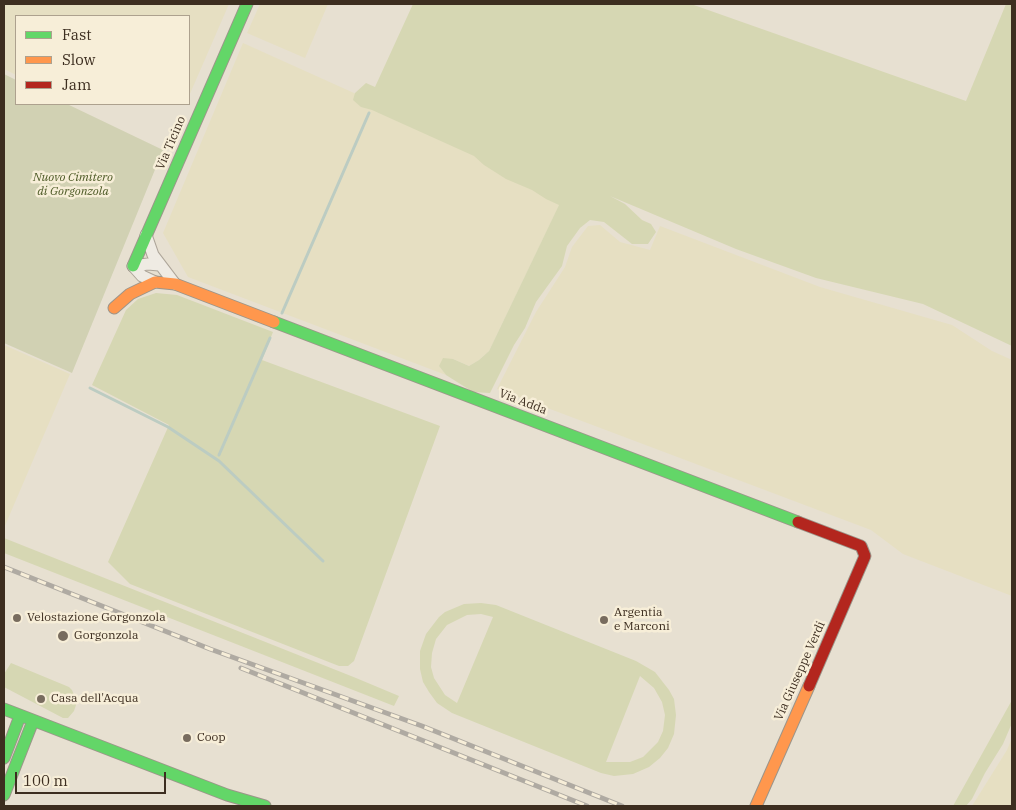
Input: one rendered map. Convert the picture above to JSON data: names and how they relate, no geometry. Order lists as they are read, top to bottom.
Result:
{
  "streets": {
    "street": ["Via Ticino", "Via Adda", "Via Giuseppe Verdi"]
  },
  "crossings": [
    ["Via Ticino", "Via Adda"],
    ["Via Adda", "Via Giuseppe Verdi"]
  ],
  "parks": ["Nuovo Cimitero di Gorgonzola"],
  "places": [
    "Velostazione Gorgonzola",
    "Argentia e Marconi",
    "Gorgonzola",
    "Casa dell'Acqua",
    "Coop"
  ],
  "legend": ["Fast", "Slow", "Jam"],
  "scale_bar": "100 m"
}
